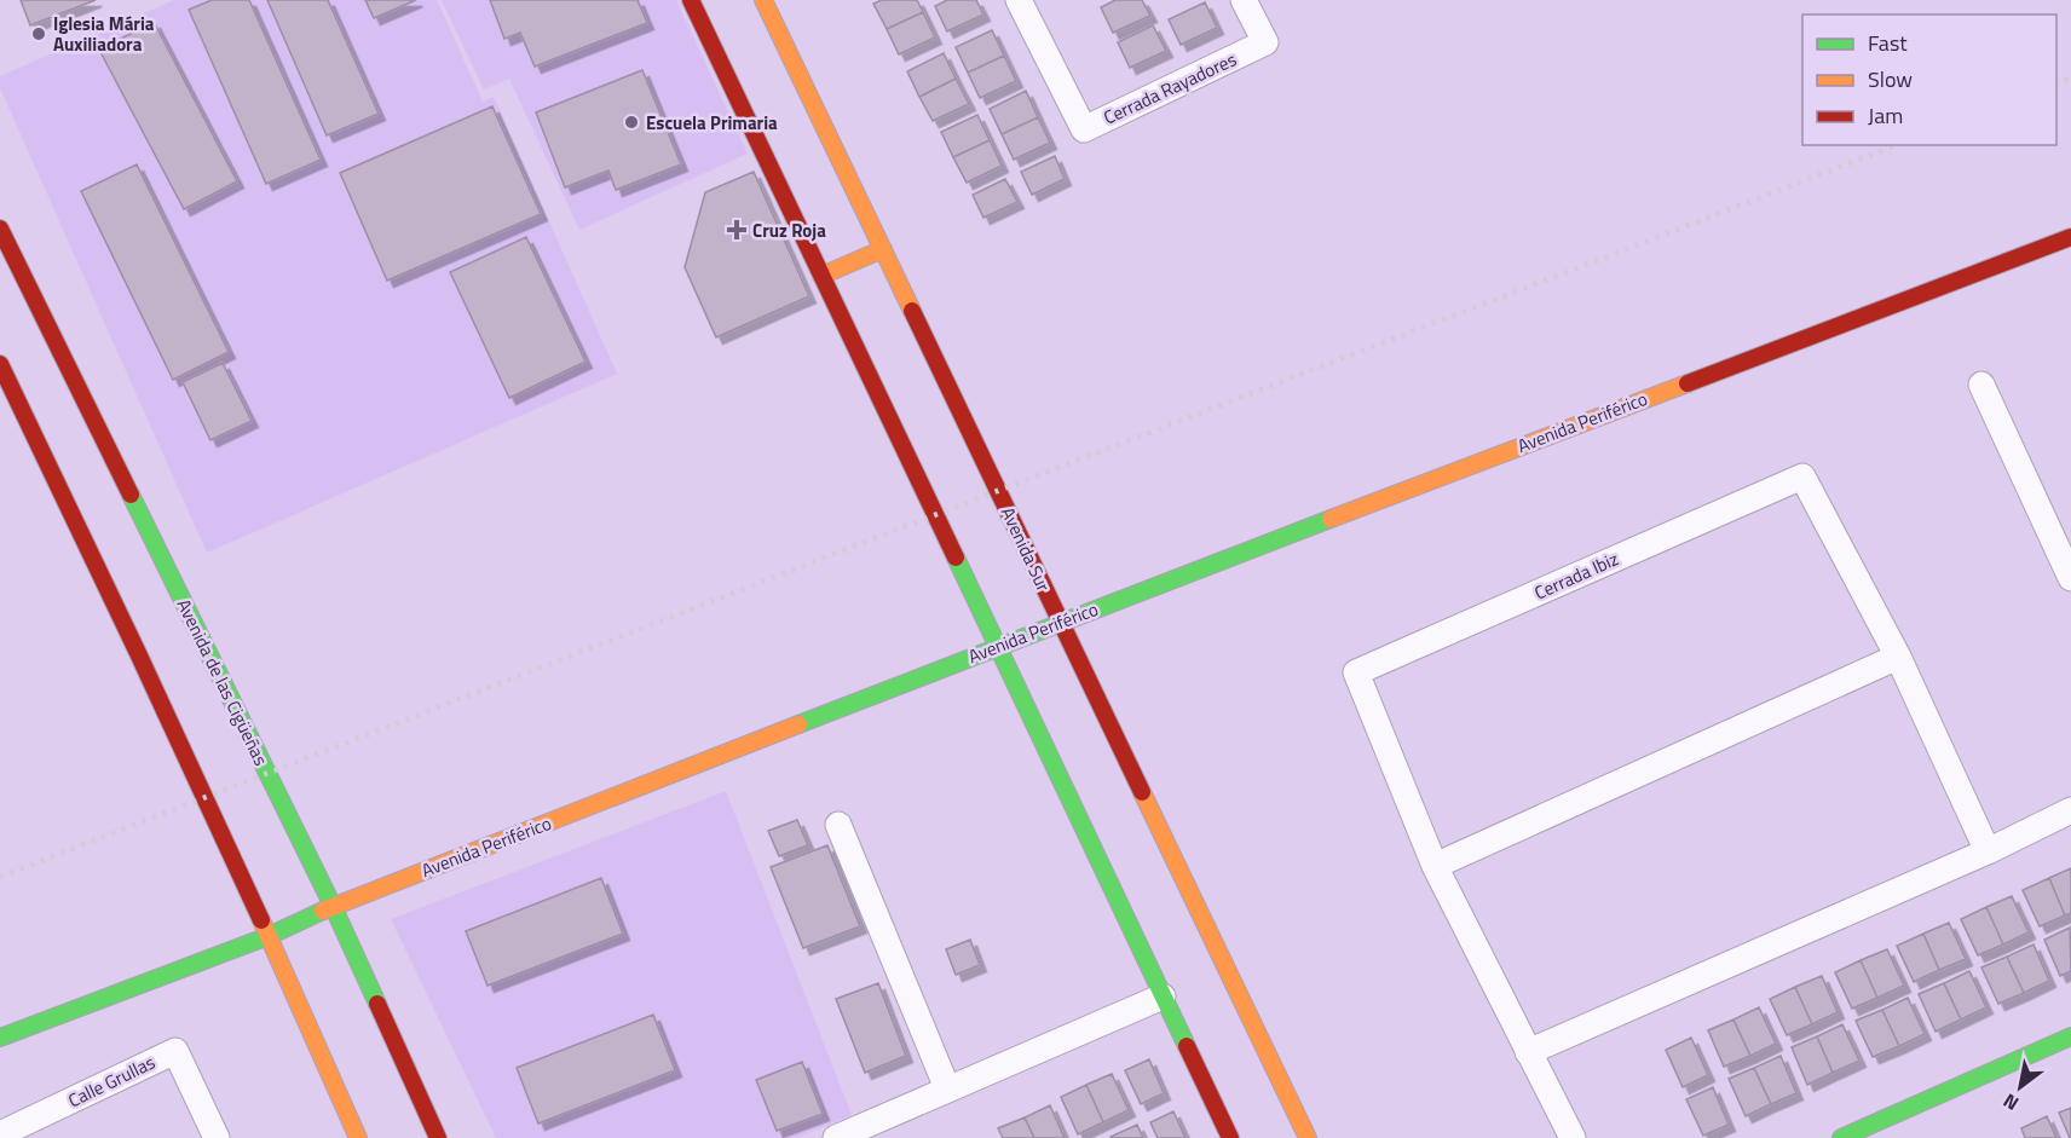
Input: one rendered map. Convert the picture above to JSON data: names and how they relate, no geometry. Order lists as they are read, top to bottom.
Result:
{
  "streets": {
    "main road": ["Avenida Periférico", "Avenida Sur", "Avenida de las Cigüeñas"],
    "street": ["Cerrada Rayadores", "Cerrada Ibiz", "Calle Grullas"]
  },
  "crossings": [
    ["Avenida Periférico", "Avenida Sur"],
    ["Avenida Periférico", "Avenida de las Cigüeñas"]
  ],
  "places": {
    "other": ["Iglesia Mária Auxiliadora", "Escuela Primaria"],
    "health": ["Cruz Roja"]
  },
  "legend": ["Fast", "Slow", "Jam"],
  "north": "bottom left"
}
